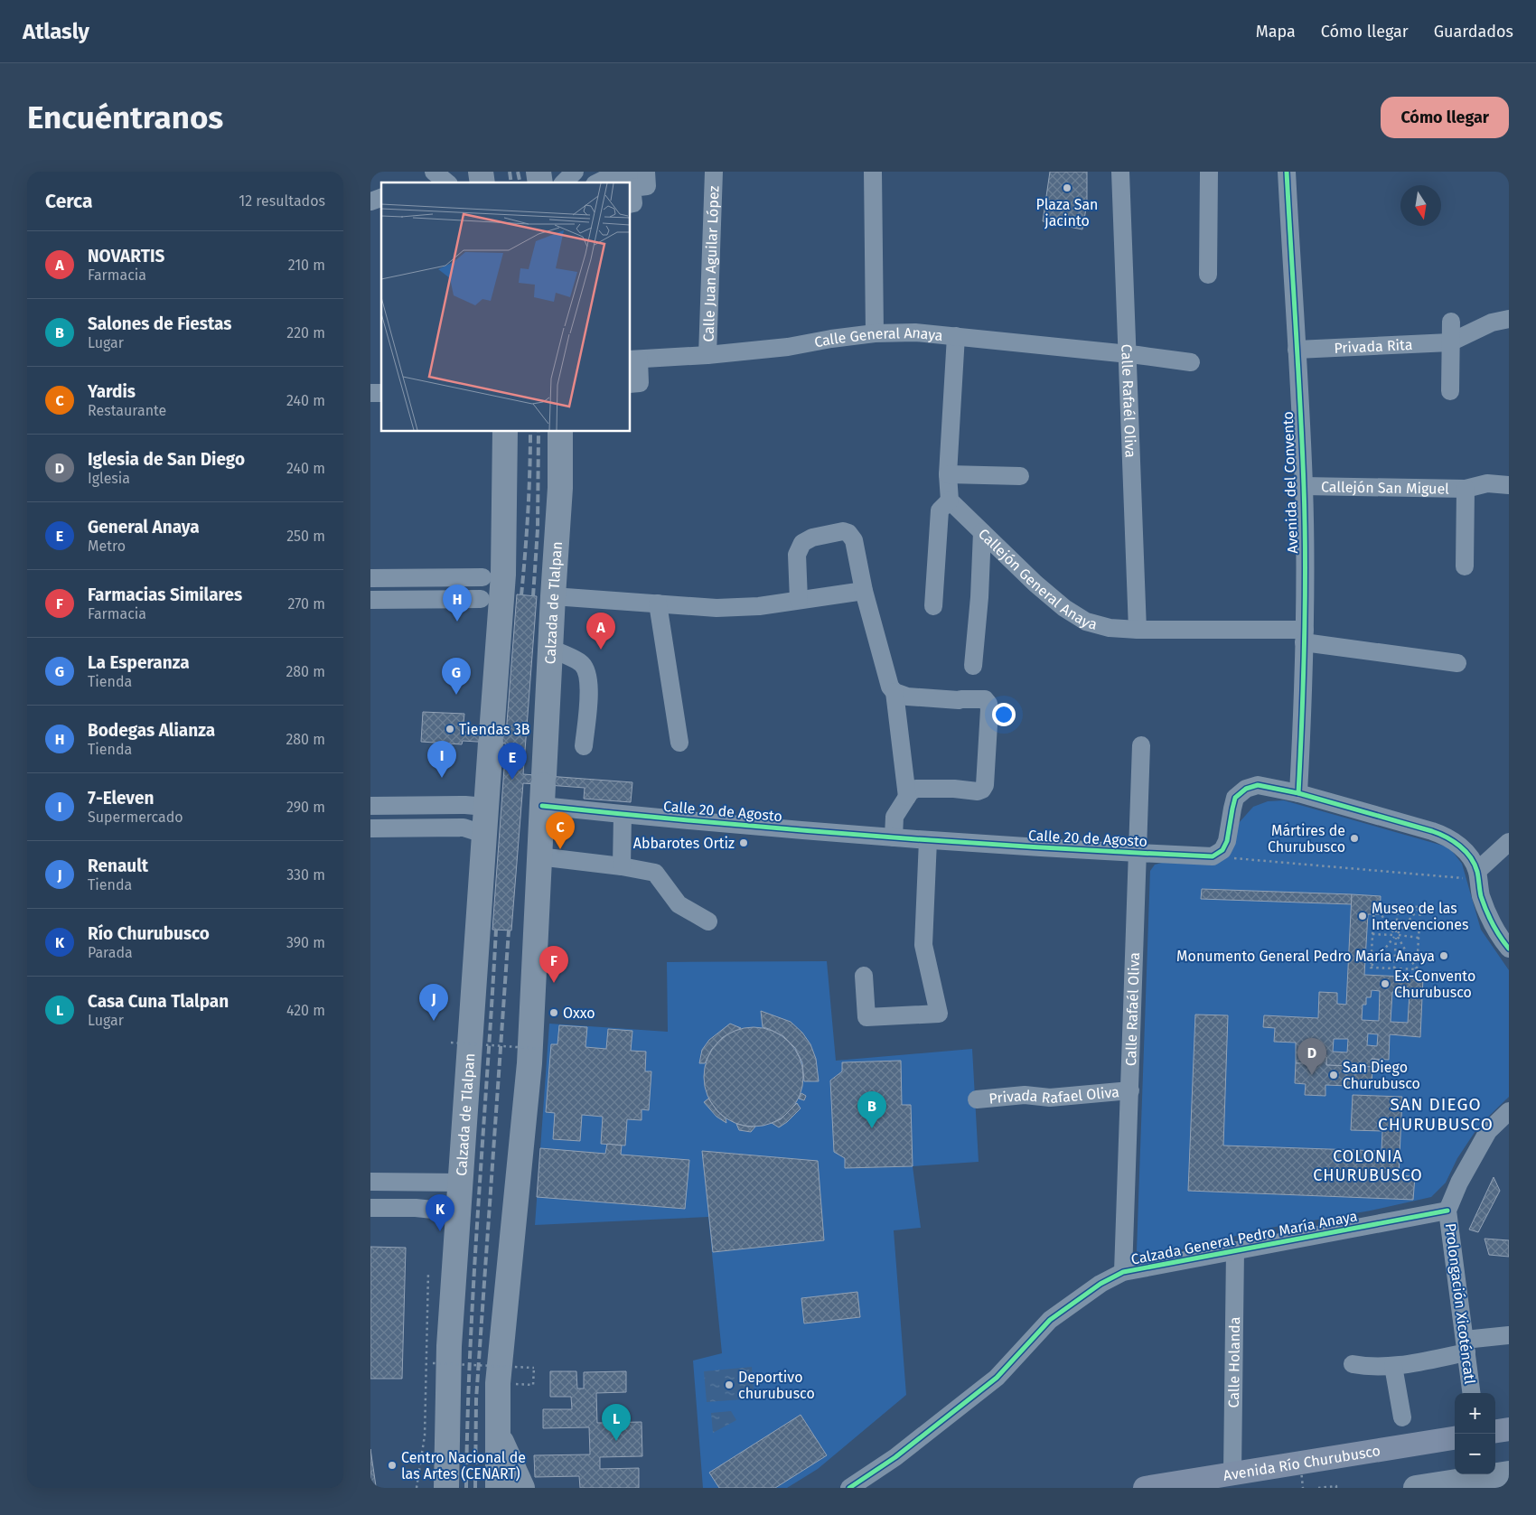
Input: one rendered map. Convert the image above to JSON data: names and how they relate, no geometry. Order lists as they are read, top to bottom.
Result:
{
  "streets": {
    "highway": ["Calzada de Tlalpan"],
    "main road": ["Avenida Río Churubusco"],
    "street": [
      "Calle Juan Aguilar López",
      "Calle General Anaya",
      "Privada Rita",
      "Calle Rafaél Oliva",
      "Avenida del Convento",
      "Callejón San Miguel",
      "Callejón General Anaya",
      "Calle 20 de Agosto",
      "Privada Rafael Oliva",
      "Calzada General Pedro María Anaya",
      "Prolongación Xicoténcatl",
      "Calle Holanda"
    ]
  },
  "crossings": [
    ["Calle Juan Aguilar López", "Calle General Anaya"],
    ["Calle General Anaya", "Calle Rafaél Oliva"],
    ["Privada Rita", "Avenida del Convento"],
    ["Calle Rafaél Oliva", "Callejón General Anaya"],
    ["Calle Rafaél Oliva", "Calle 20 de Agosto"],
    ["Calle Rafaél Oliva", "Privada Rafael Oliva"],
    ["Calle Rafaél Oliva", "Calzada General Pedro María Anaya"],
    ["Avenida del Convento", "Callejón San Miguel"],
    ["Avenida del Convento", "Callejón General Anaya"],
    ["Calzada de Tlalpan", "Calle 20 de Agosto"],
    ["Calzada General Pedro María Anaya", "Prolongación Xicoténcatl"],
    ["Calzada General Pedro María Anaya", "Calle Holanda"],
    ["Calle Holanda", "Avenida Río Churubusco"]
  ],
  "districts": ["SAN DIEGO CHURUBUSCO", "COLONIA CHURUBUSCO"],
  "places": [
    "Plaza San jacinto",
    "Tiendas 3B",
    "Mártires de Churubusco",
    "Abbarotes Ortiz",
    "Museo de las Intervenciones",
    "Monumento General Pedro María Anaya",
    "Ex-Convento Churubusco",
    "Oxxo",
    "San Diego Churubusco",
    "Deportivo churubusco",
    "Centro Nacional de las Artes (CENART)"
  ],
  "north": "bottom",
  "page": {
    "header": "Atlasly",
    "nav": ["Mapa", "Cómo llegar", "Guardados"],
    "buttons": "Cómo llegar",
    "title": "Encuéntranos",
    "heading": ["Cerca", "12 resultados"],
    "list": [
      {
        "mark": "A",
        "name": "NOVARTIS",
        "note": "Farmacia",
        "value": "210 m"
      },
      {
        "mark": "B",
        "name": "Salones de Fiestas",
        "note": "Lugar",
        "value": "220 m"
      },
      {
        "mark": "C",
        "name": "Yardis",
        "note": "Restaurante",
        "value": "240 m"
      },
      {
        "mark": "D",
        "name": "Iglesia de San Diego",
        "note": "Iglesia",
        "value": "240 m"
      },
      {
        "mark": "E",
        "name": "General Anaya",
        "note": "Metro",
        "value": "250 m"
      },
      {
        "mark": "F",
        "name": "Farmacias Similares",
        "note": "Farmacia",
        "value": "270 m"
      },
      {
        "mark": "G",
        "name": "La Esperanza",
        "note": "Tienda",
        "value": "280 m"
      },
      {
        "mark": "H",
        "name": "Bodegas Alianza",
        "note": "Tienda",
        "value": "280 m"
      },
      {
        "mark": "I",
        "name": "7-Eleven",
        "note": "Supermercado",
        "value": "290 m"
      },
      {
        "mark": "J",
        "name": "Renault",
        "note": "Tienda",
        "value": "330 m"
      },
      {
        "mark": "K",
        "name": "Río Churubusco",
        "note": "Parada",
        "value": "390 m"
      },
      {
        "mark": "L",
        "name": "Casa Cuna Tlalpan",
        "note": "Lugar",
        "value": "420 m"
      }
    ],
    "pins": [
      "H",
      "A",
      "G",
      "I",
      "E",
      "C",
      "F",
      "J",
      "D",
      "B",
      "K",
      "L"
    ],
    "map_buttons": ["+", "−"]
  }
}
